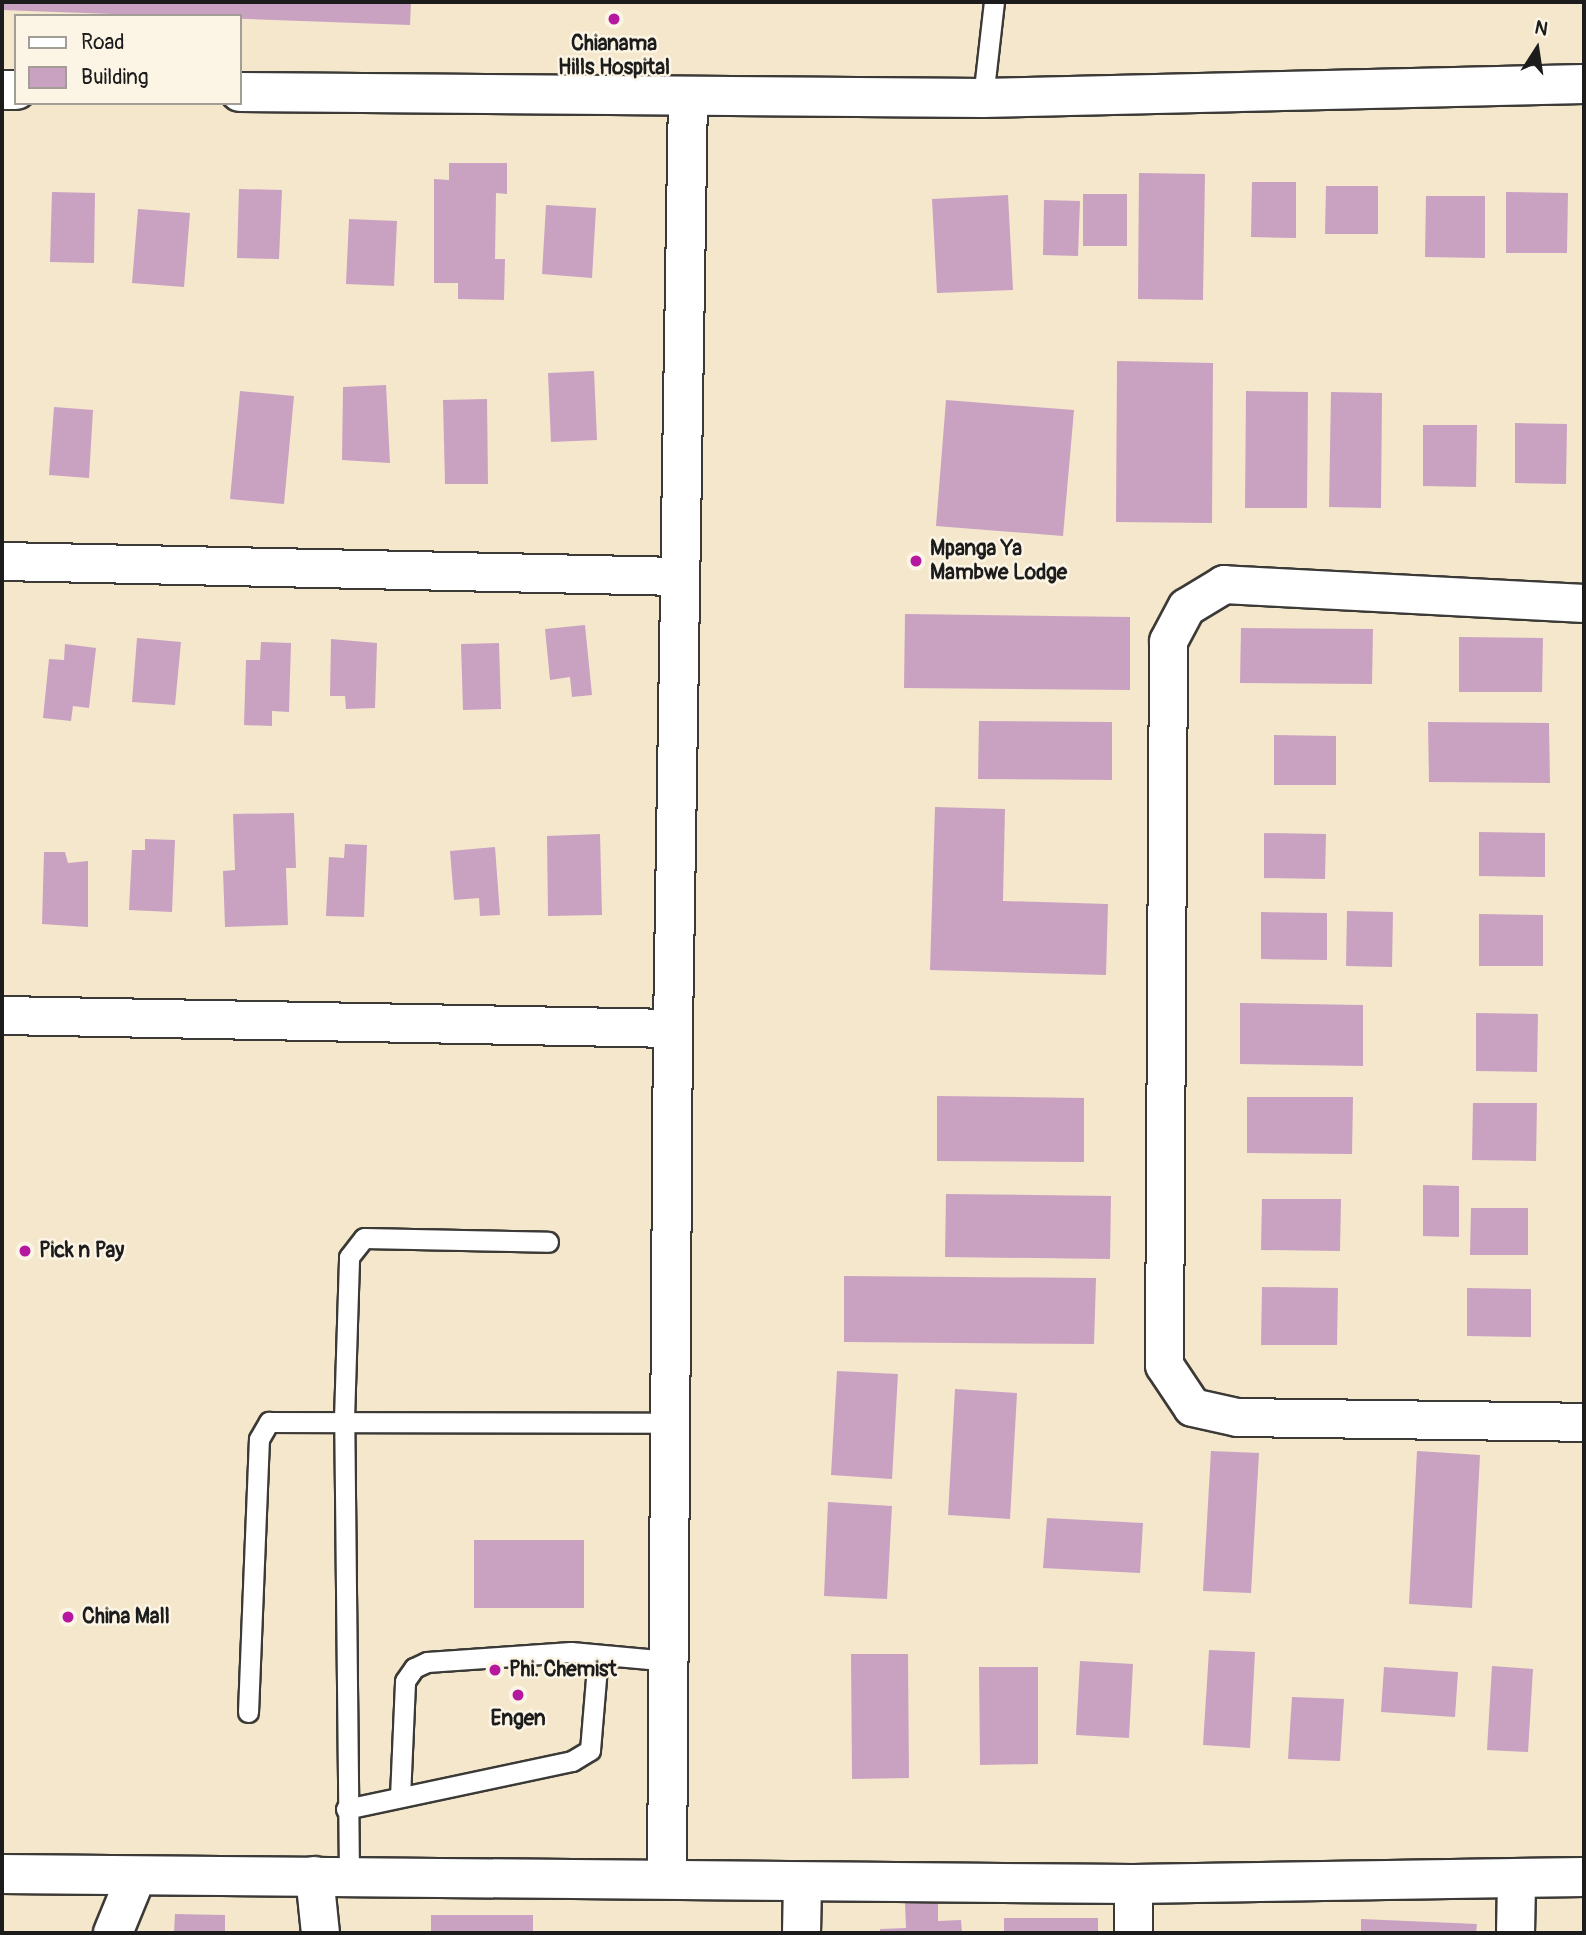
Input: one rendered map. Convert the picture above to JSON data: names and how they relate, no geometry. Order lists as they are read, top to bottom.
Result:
{
  "places": [
    "Chianama Hills Hospital",
    "Mpanga Ya Mambwe Lodge",
    "Pick n Pay",
    "China Mall",
    "Phi. Chemist",
    "Engen"
  ],
  "legend": ["Road", "Building"],
  "north": "top"
}
